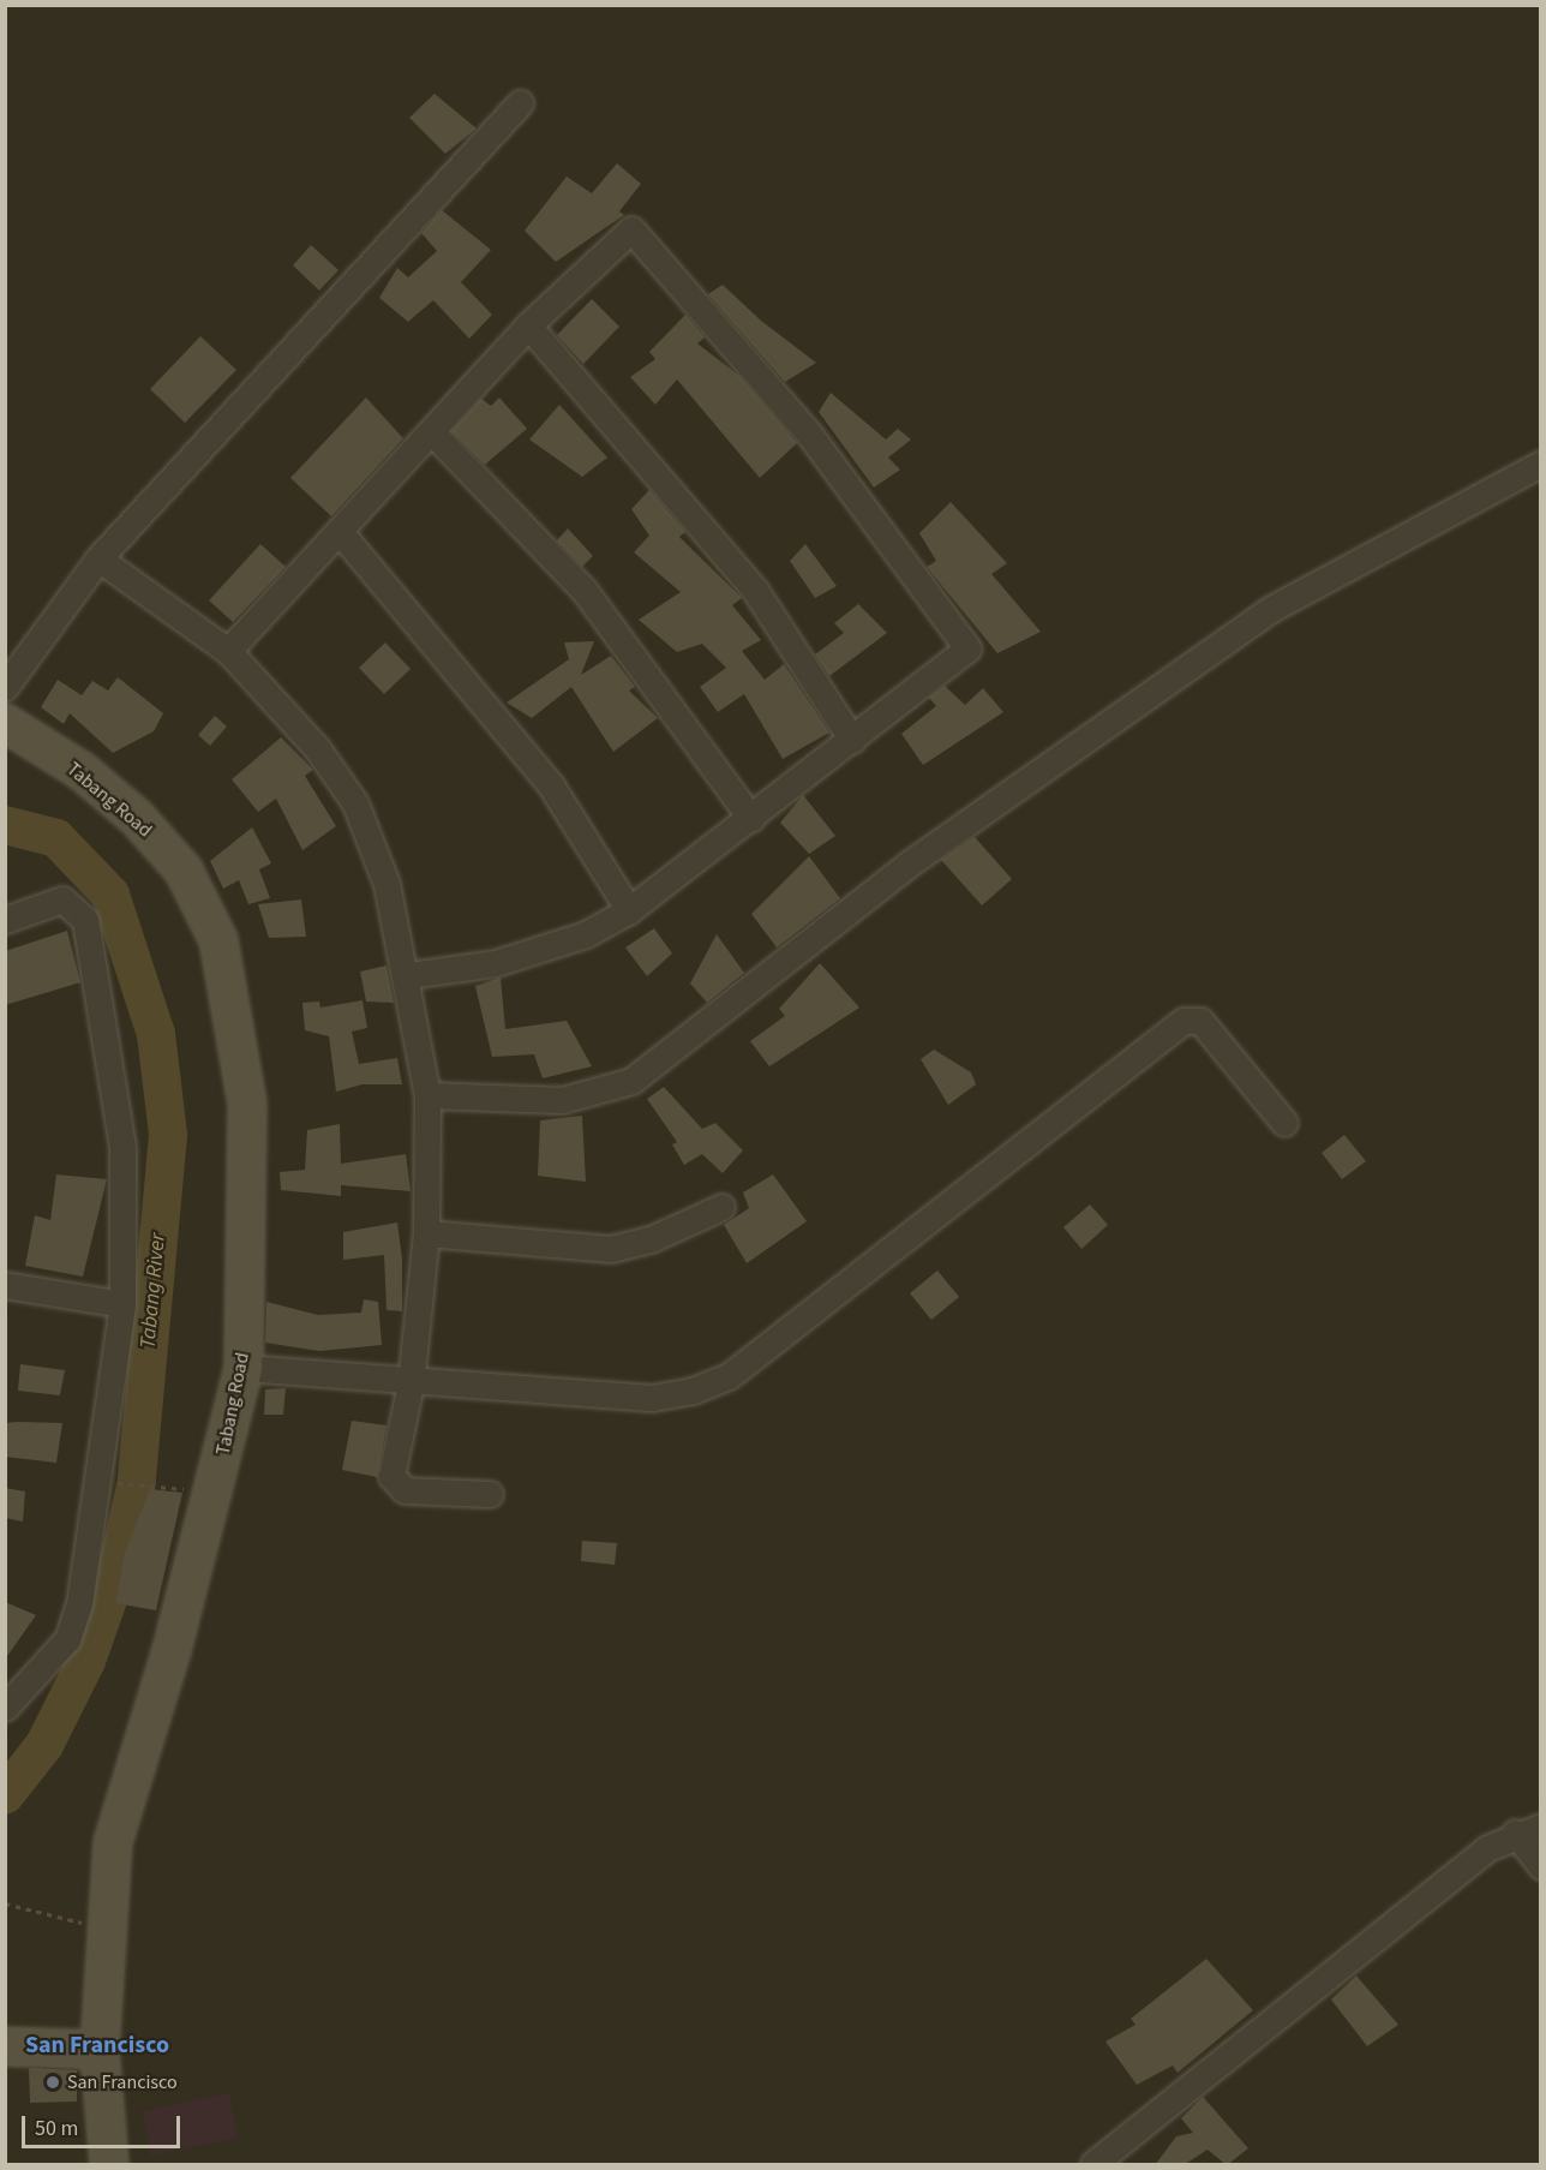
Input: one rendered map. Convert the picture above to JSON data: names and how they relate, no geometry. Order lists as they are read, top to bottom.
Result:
{
  "streets": {
    "main road": ["Tabang Road"]
  },
  "districts": ["San Francisco"],
  "water": ["Tabang River"],
  "places": ["San Francisco"],
  "scale_bar": "50 m"
}
